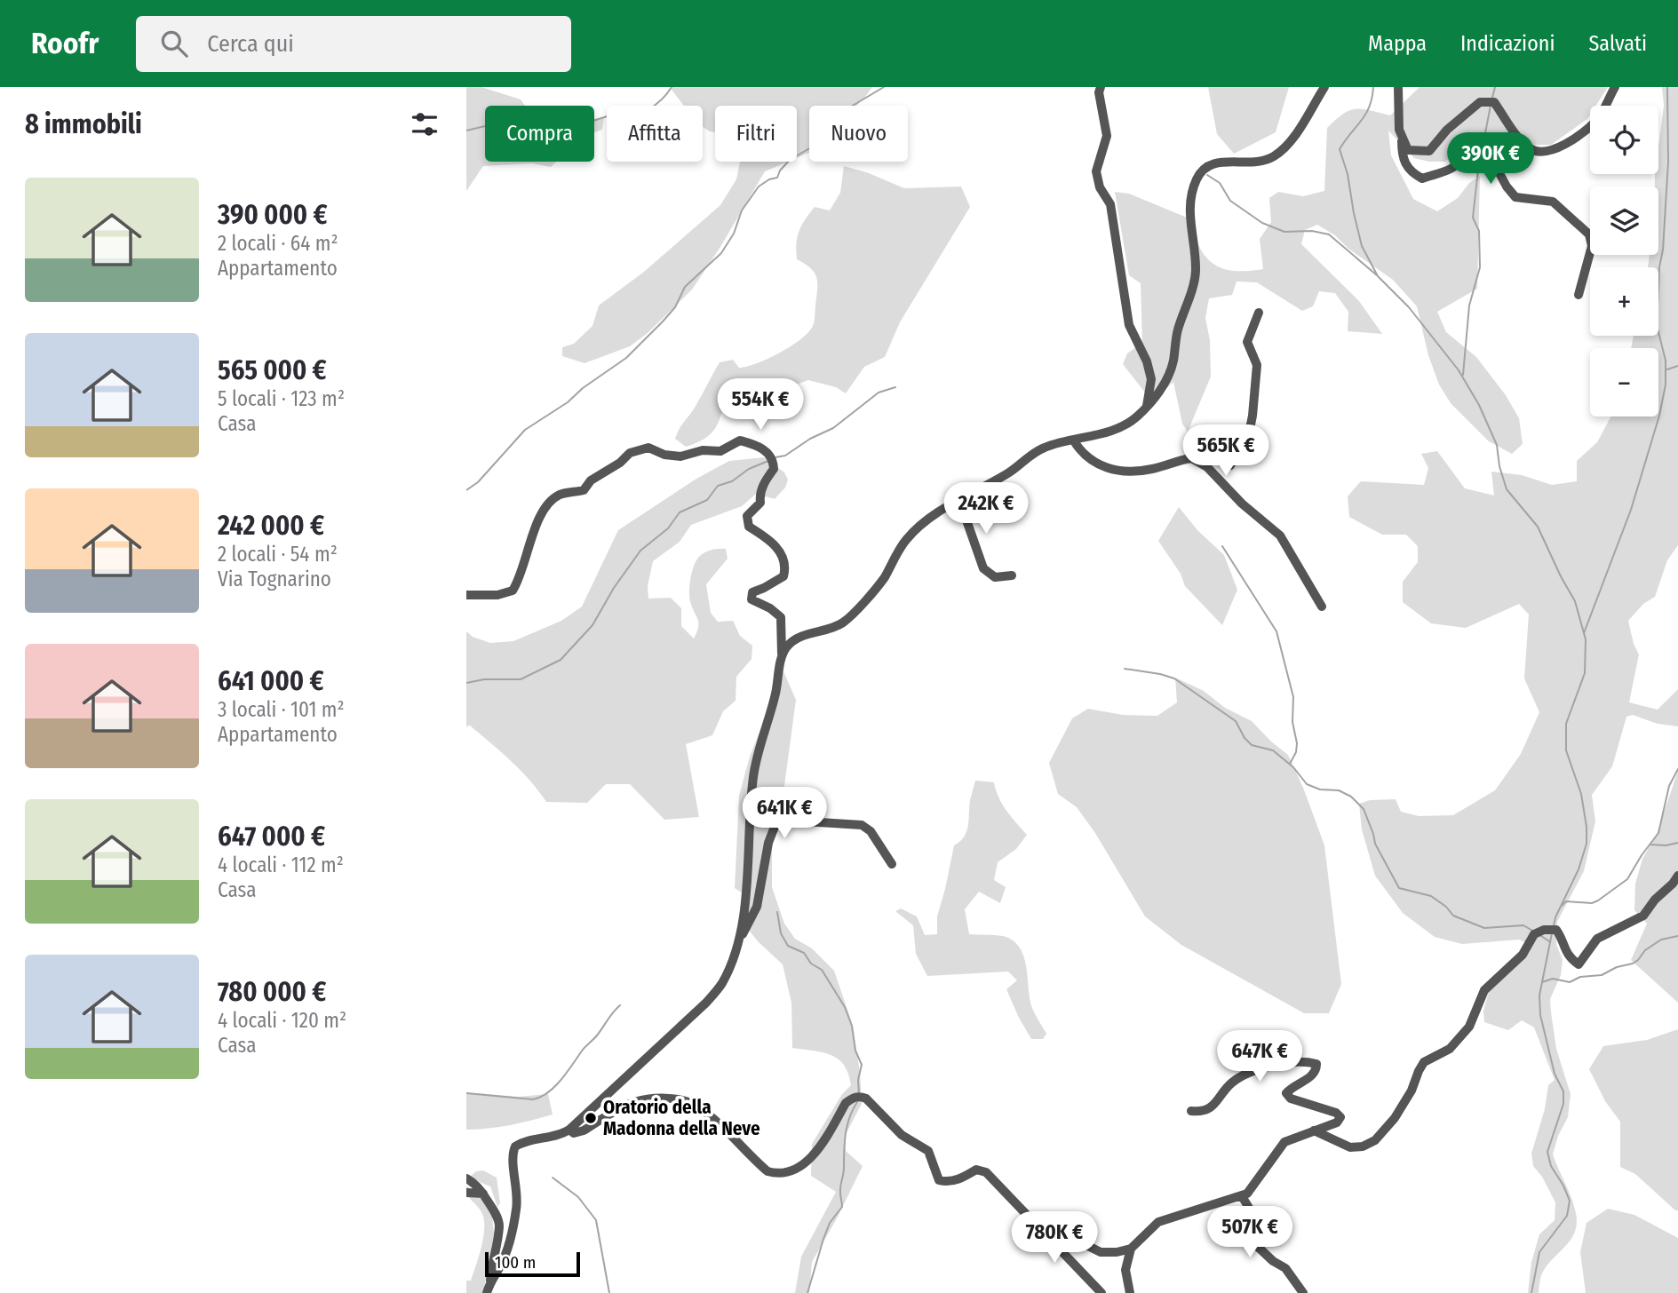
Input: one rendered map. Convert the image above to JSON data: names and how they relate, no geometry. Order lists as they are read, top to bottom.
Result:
{
  "places": ["Oratorio della Madonna della Neve"],
  "scale_bar": "100 m",
  "page": {
    "header": "Roofr",
    "search": "Cerca qui",
    "nav": ["Mappa", "Indicazioni", "Salvati"],
    "heading": "8 immobili",
    "map_buttons": ["+", "−"],
    "chip": [
      "Compra",
      "Affitta",
      "Filtri",
      "Nuovo"
    ],
    "price": [
      "390K €",
      "554K €",
      "565K €",
      "242K €",
      "641K €",
      "647K €",
      "507K €",
      "780K €"
    ],
    "list": [
      {
        "name": "390 000 €",
        "note": "2 locali · 64 m² · Appartamento"
      },
      {
        "name": "565 000 €",
        "note": "5 locali · 123 m² · Casa"
      },
      {
        "name": "242 000 €",
        "note": "2 locali · 54 m² · Via Tognarino"
      },
      {
        "name": "641 000 €",
        "note": "3 locali · 101 m² · Appartamento"
      },
      {
        "name": "647 000 €",
        "note": "4 locali · 112 m² · Casa"
      },
      {
        "name": "780 000 €",
        "note": "4 locali · 120 m² · Casa"
      }
    ],
    "scale": "100 m"
  }
}
